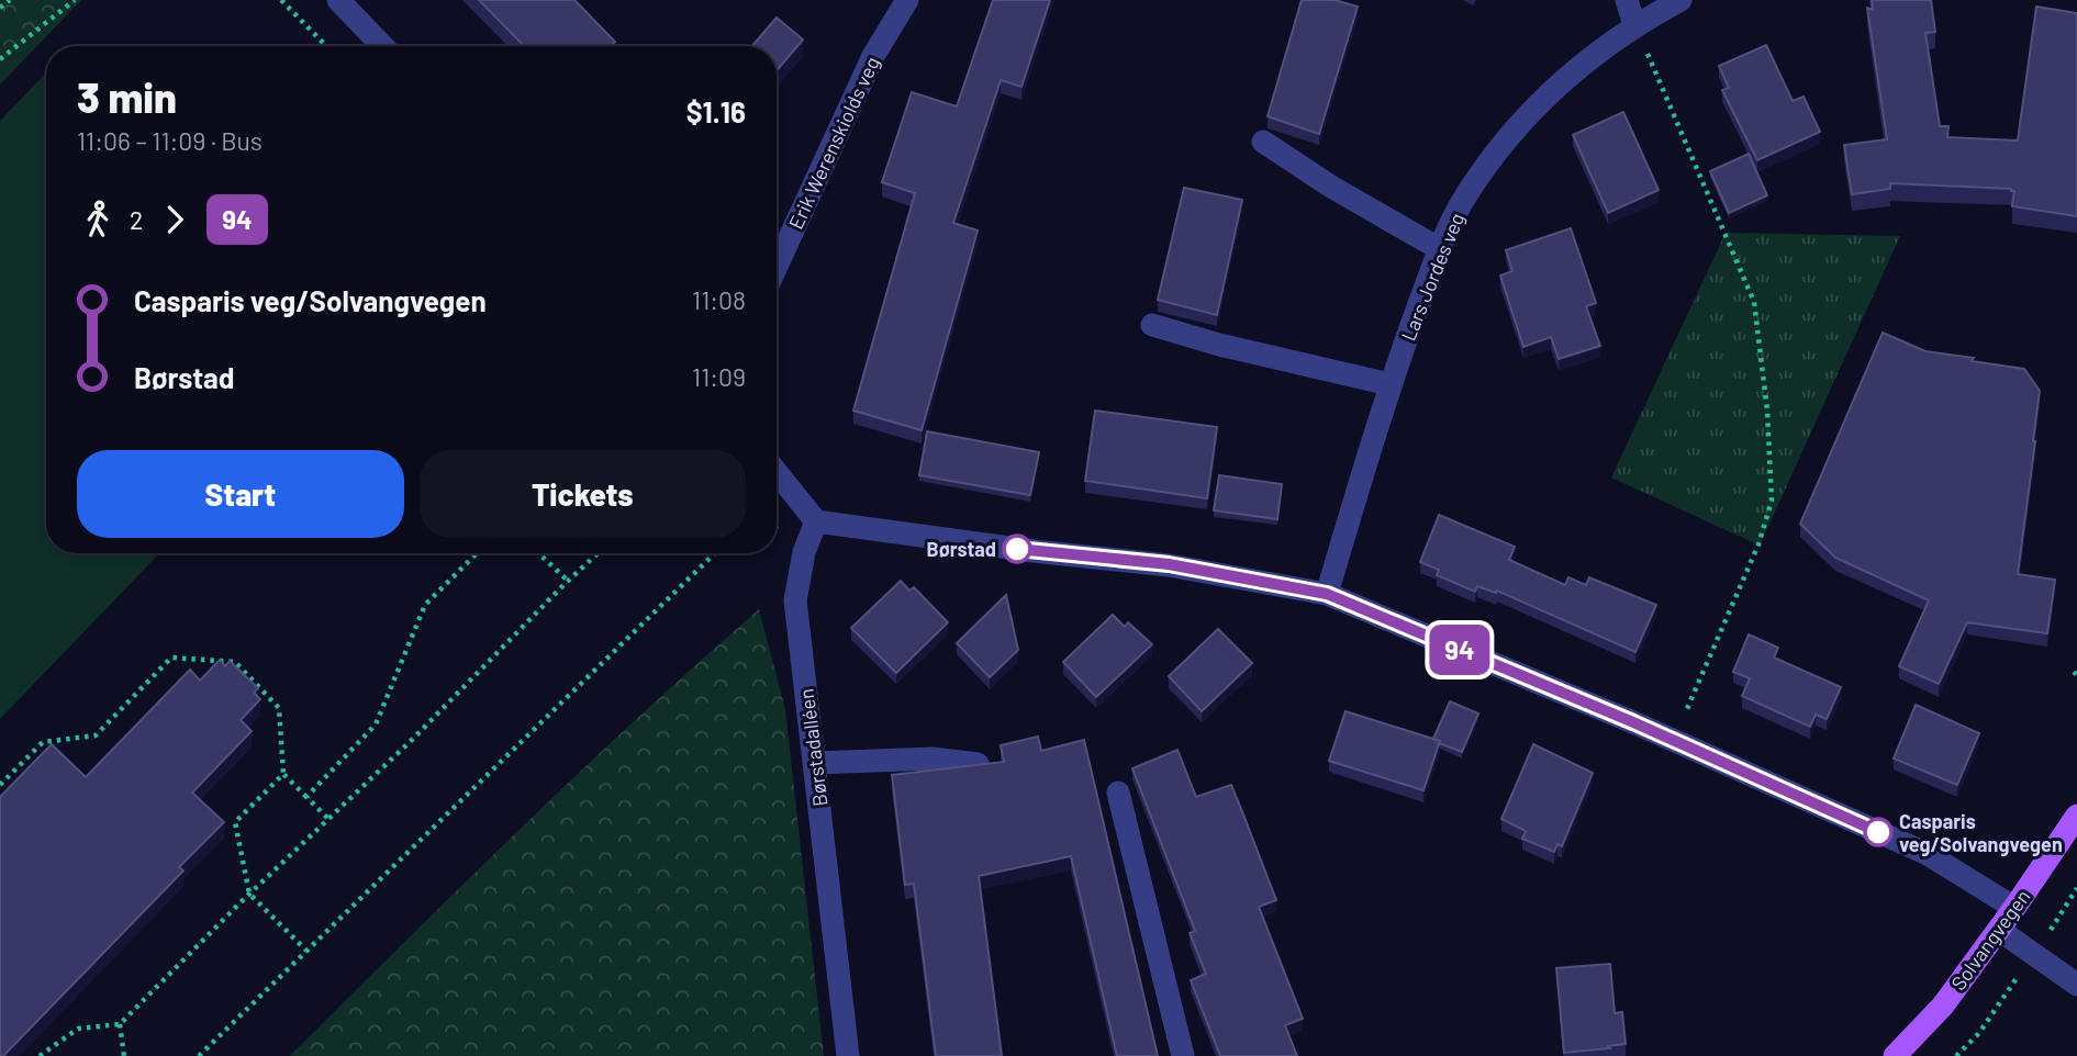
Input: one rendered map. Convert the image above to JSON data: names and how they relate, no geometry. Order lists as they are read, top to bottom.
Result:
{
  "streets": {
    "main road": ["Solvangvegen"],
    "street": ["Erik Werenskiolds veg", "Lars Jordes veg", "Børstadalléen"]
  },
  "places": ["Børstad", "Casparis veg/Solvangvegen"],
  "lines": ["bus line 94"],
  "page": {
    "on_map": "94",
    "heading": ["3 min", "11:06 – 11:09 · Bus", "$1.16"],
    "legs": ["2", "94"],
    "list": [
      {
        "name": "Casparis veg/Solvangvegen",
        "value": "11:08"
      },
      {
        "name": "Børstad",
        "value": "11:09"
      }
    ],
    "buttons": ["Start", "Tickets"]
  }
}
